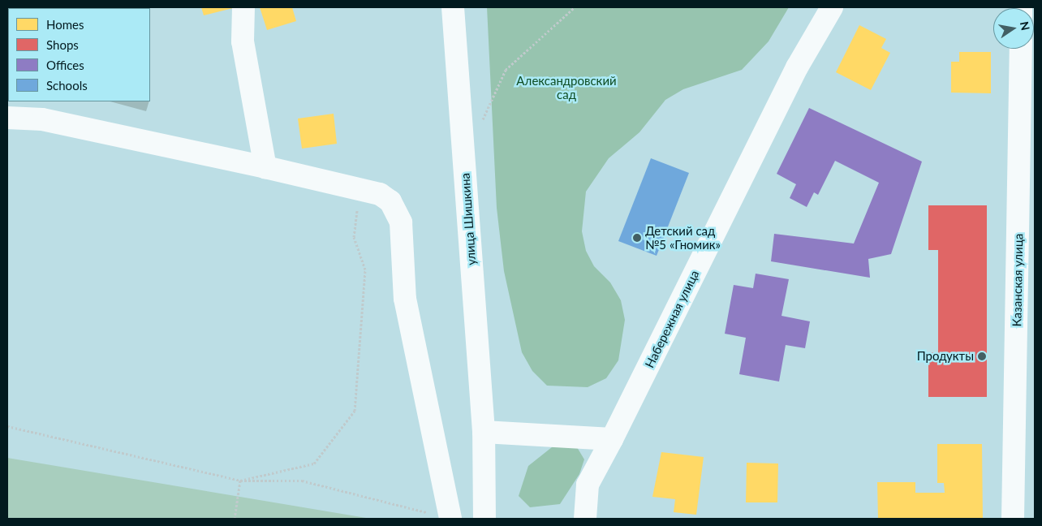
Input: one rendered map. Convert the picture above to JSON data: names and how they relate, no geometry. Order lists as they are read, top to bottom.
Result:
{
  "streets": {
    "street": ["улица Шишкина", "Казанская улица", "Набережная улица"]
  },
  "parks": ["Александровский сад"],
  "places": ["Детский сад №5 «Гномик»", "Продукты"],
  "legend": [
    "Homes",
    "Shops",
    "Offices",
    "Schools"
  ],
  "north": "right"
}
